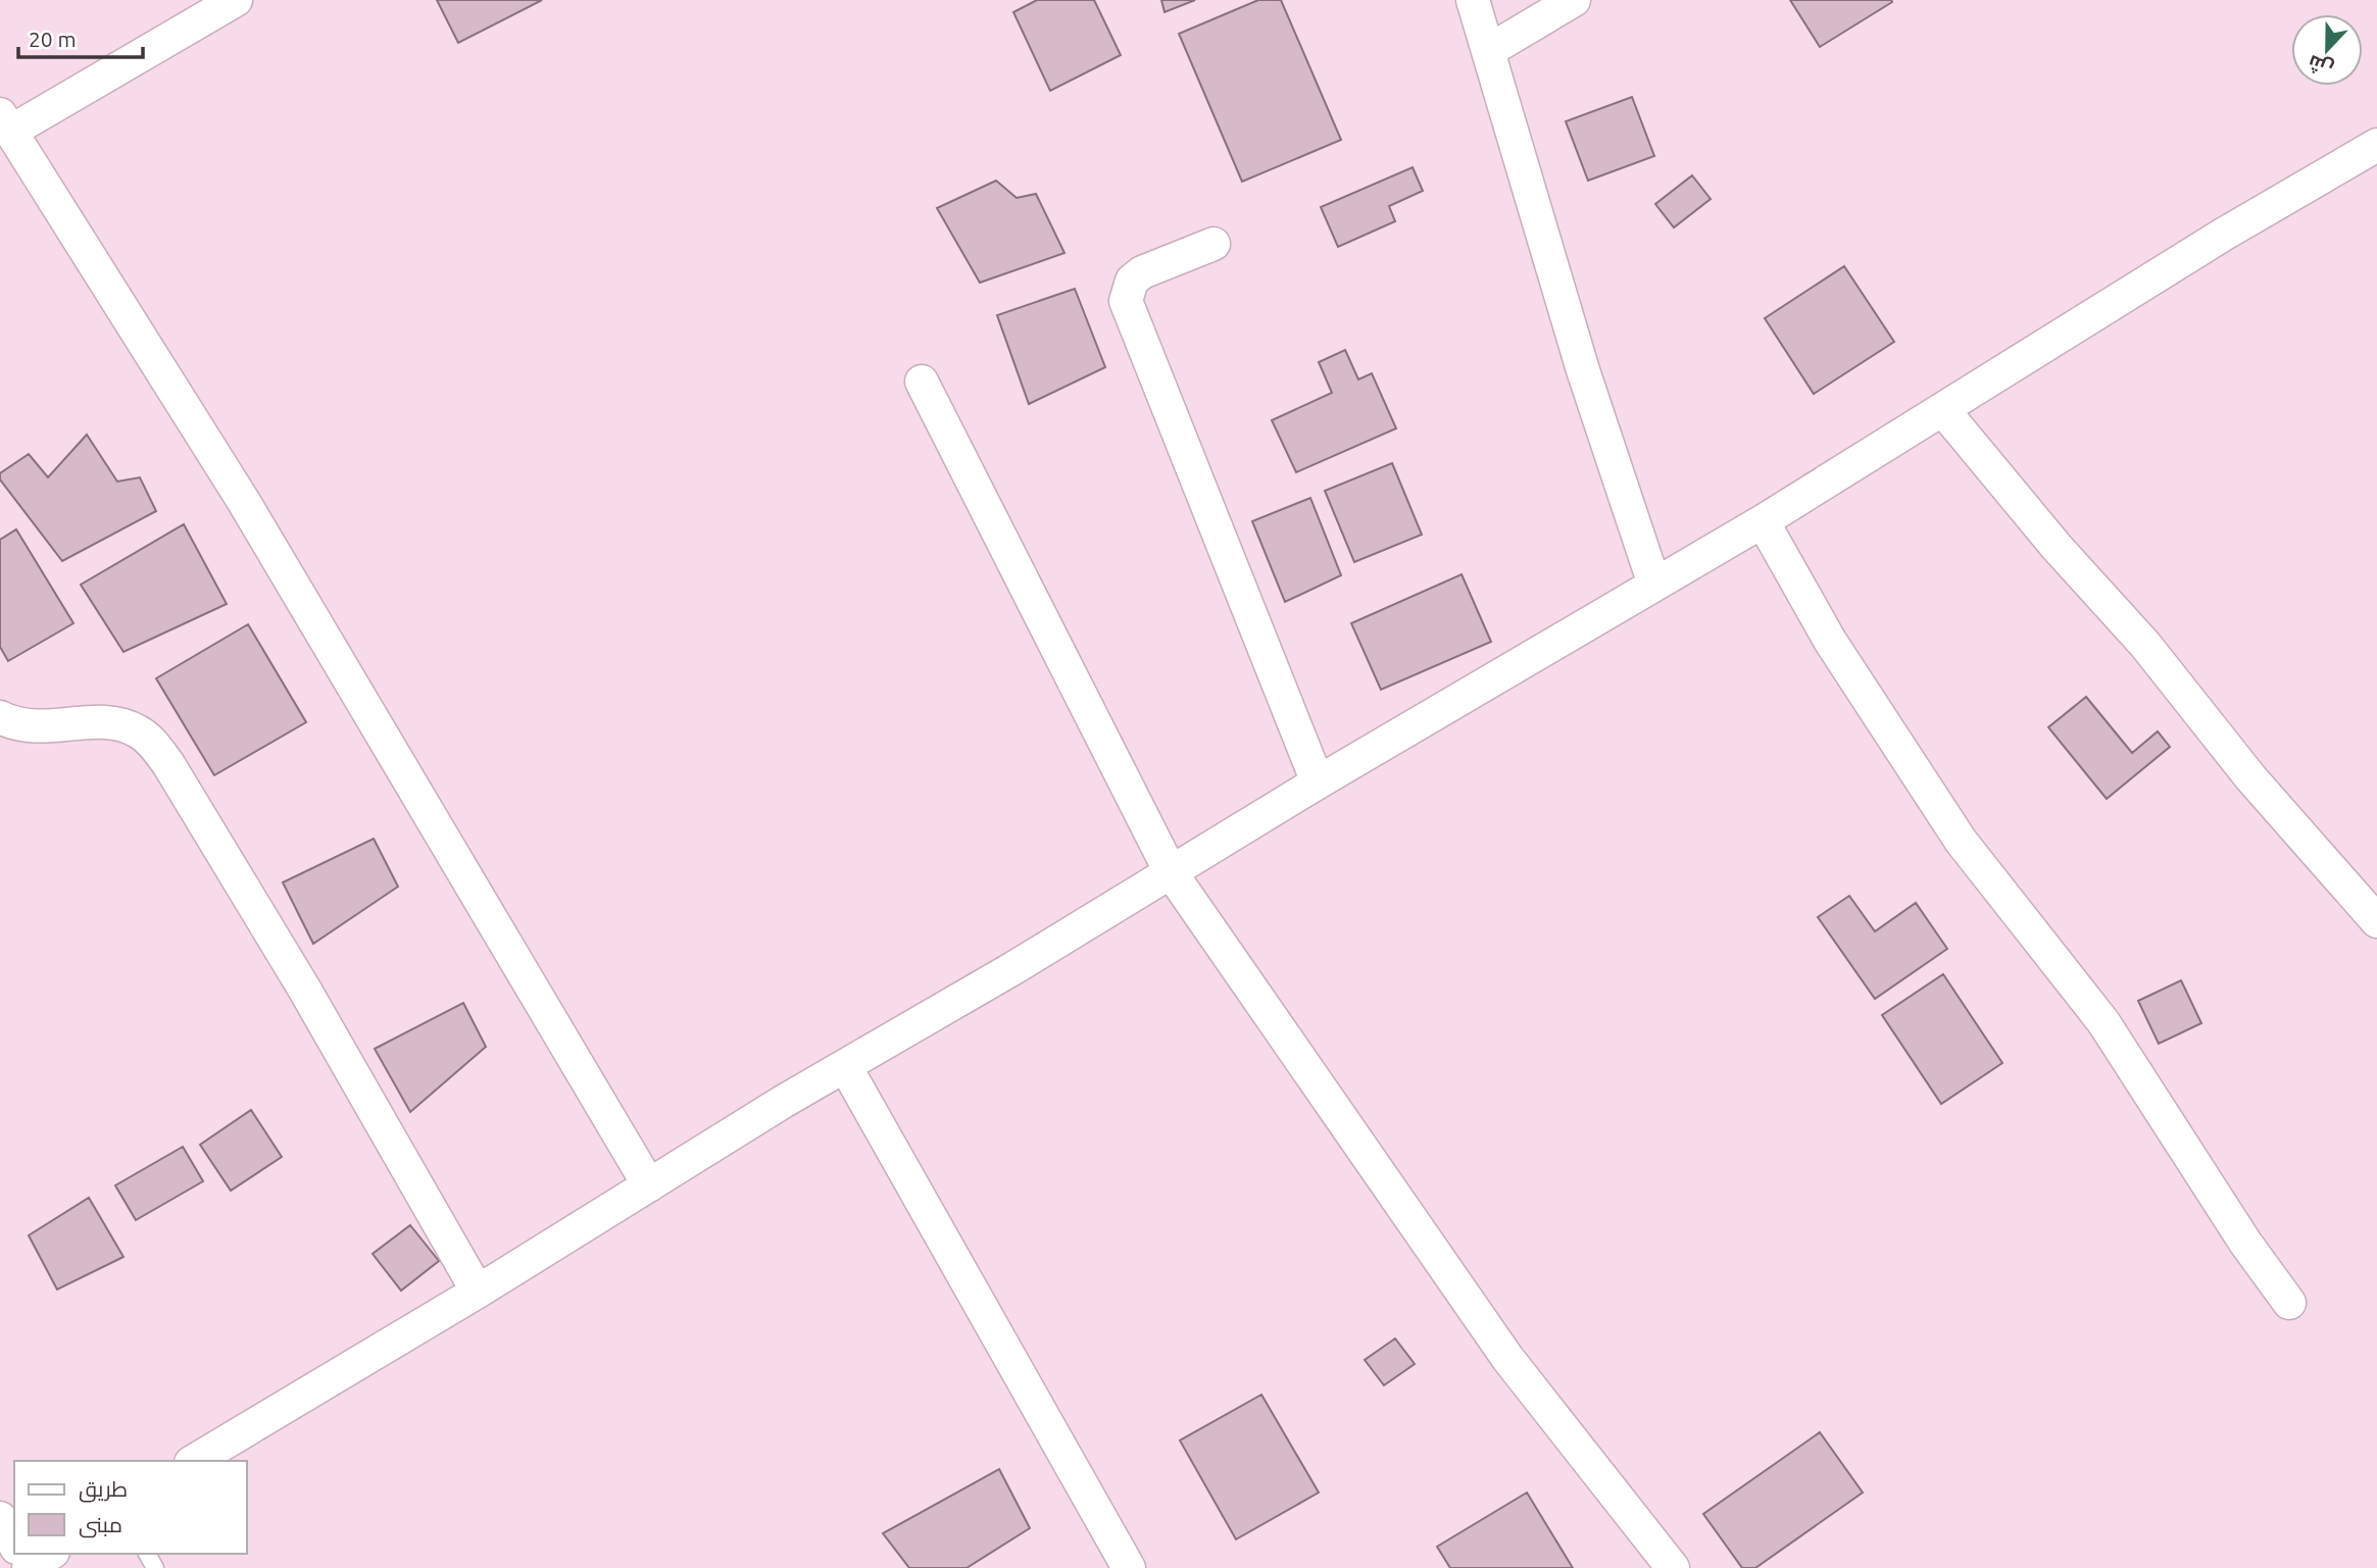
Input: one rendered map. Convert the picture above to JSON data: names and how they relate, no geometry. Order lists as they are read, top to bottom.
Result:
{
  "legend": ["طريق", "مبنى"],
  "scale_bar": "20 m",
  "north": "bottom"
}
